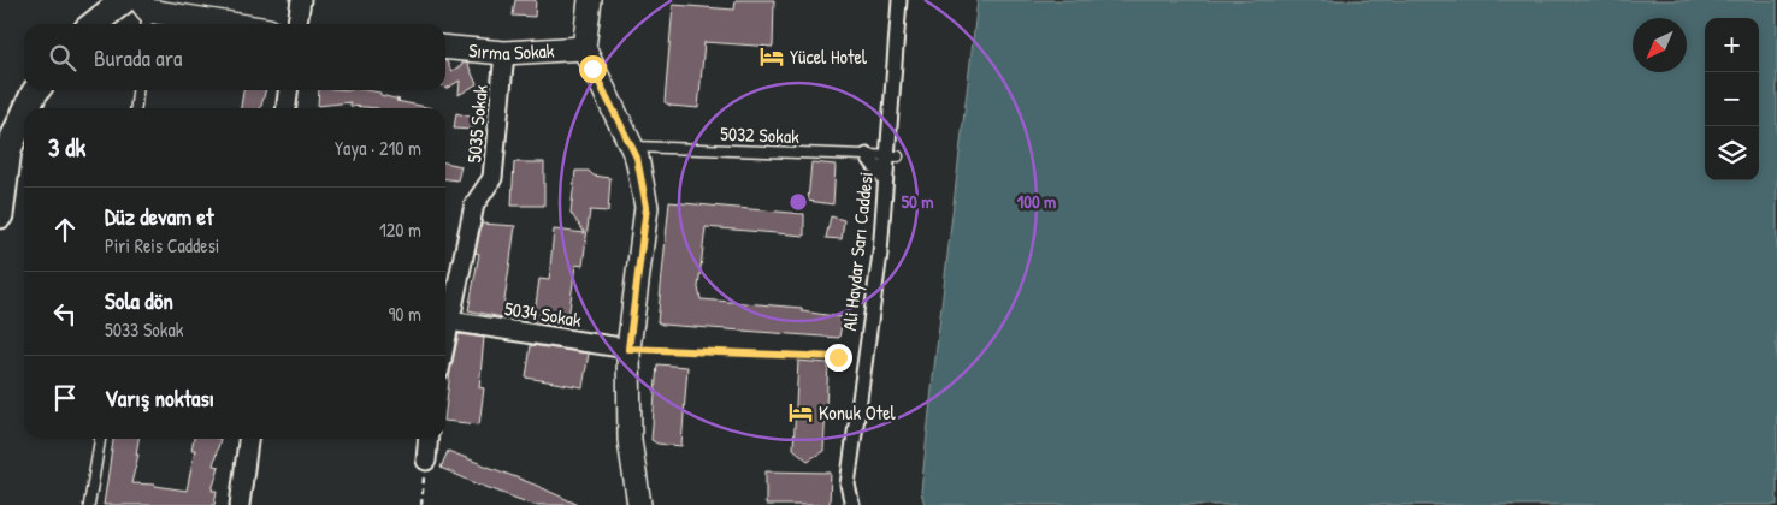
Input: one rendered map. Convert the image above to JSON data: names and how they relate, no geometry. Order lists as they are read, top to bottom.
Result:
{
  "streets": {
    "street": [
      "Sırma Sokak",
      "5035 Sokak",
      "Ali Haydar Sarı Caddesi",
      "5034 Sokak"
    ],
    "lane": ["5032 Sokak"]
  },
  "crossings": [
    ["Sırma Sokak", "5035 Sokak"],
    ["5035 Sokak", "5034 Sokak"],
    ["5032 Sokak", "Ali Haydar Sarı Caddesi"]
  ],
  "places": {
    "hotel": ["Yücel Hotel", "Konuk Otel"]
  },
  "north": "bottom left",
  "page": {
    "map_buttons": ["+", "−"],
    "search": "Burada ara",
    "heading": ["3 dk", "Yaya · 210 m"],
    "list": [
      ["Düz devam et", "Piri Reis Caddesi", "120 m"],
      ["Sola dön", "5033 Sokak", "90 m"],
      "Varış noktası"
    ]
  },
  "rings": ["50 m", "100 m"]
}
